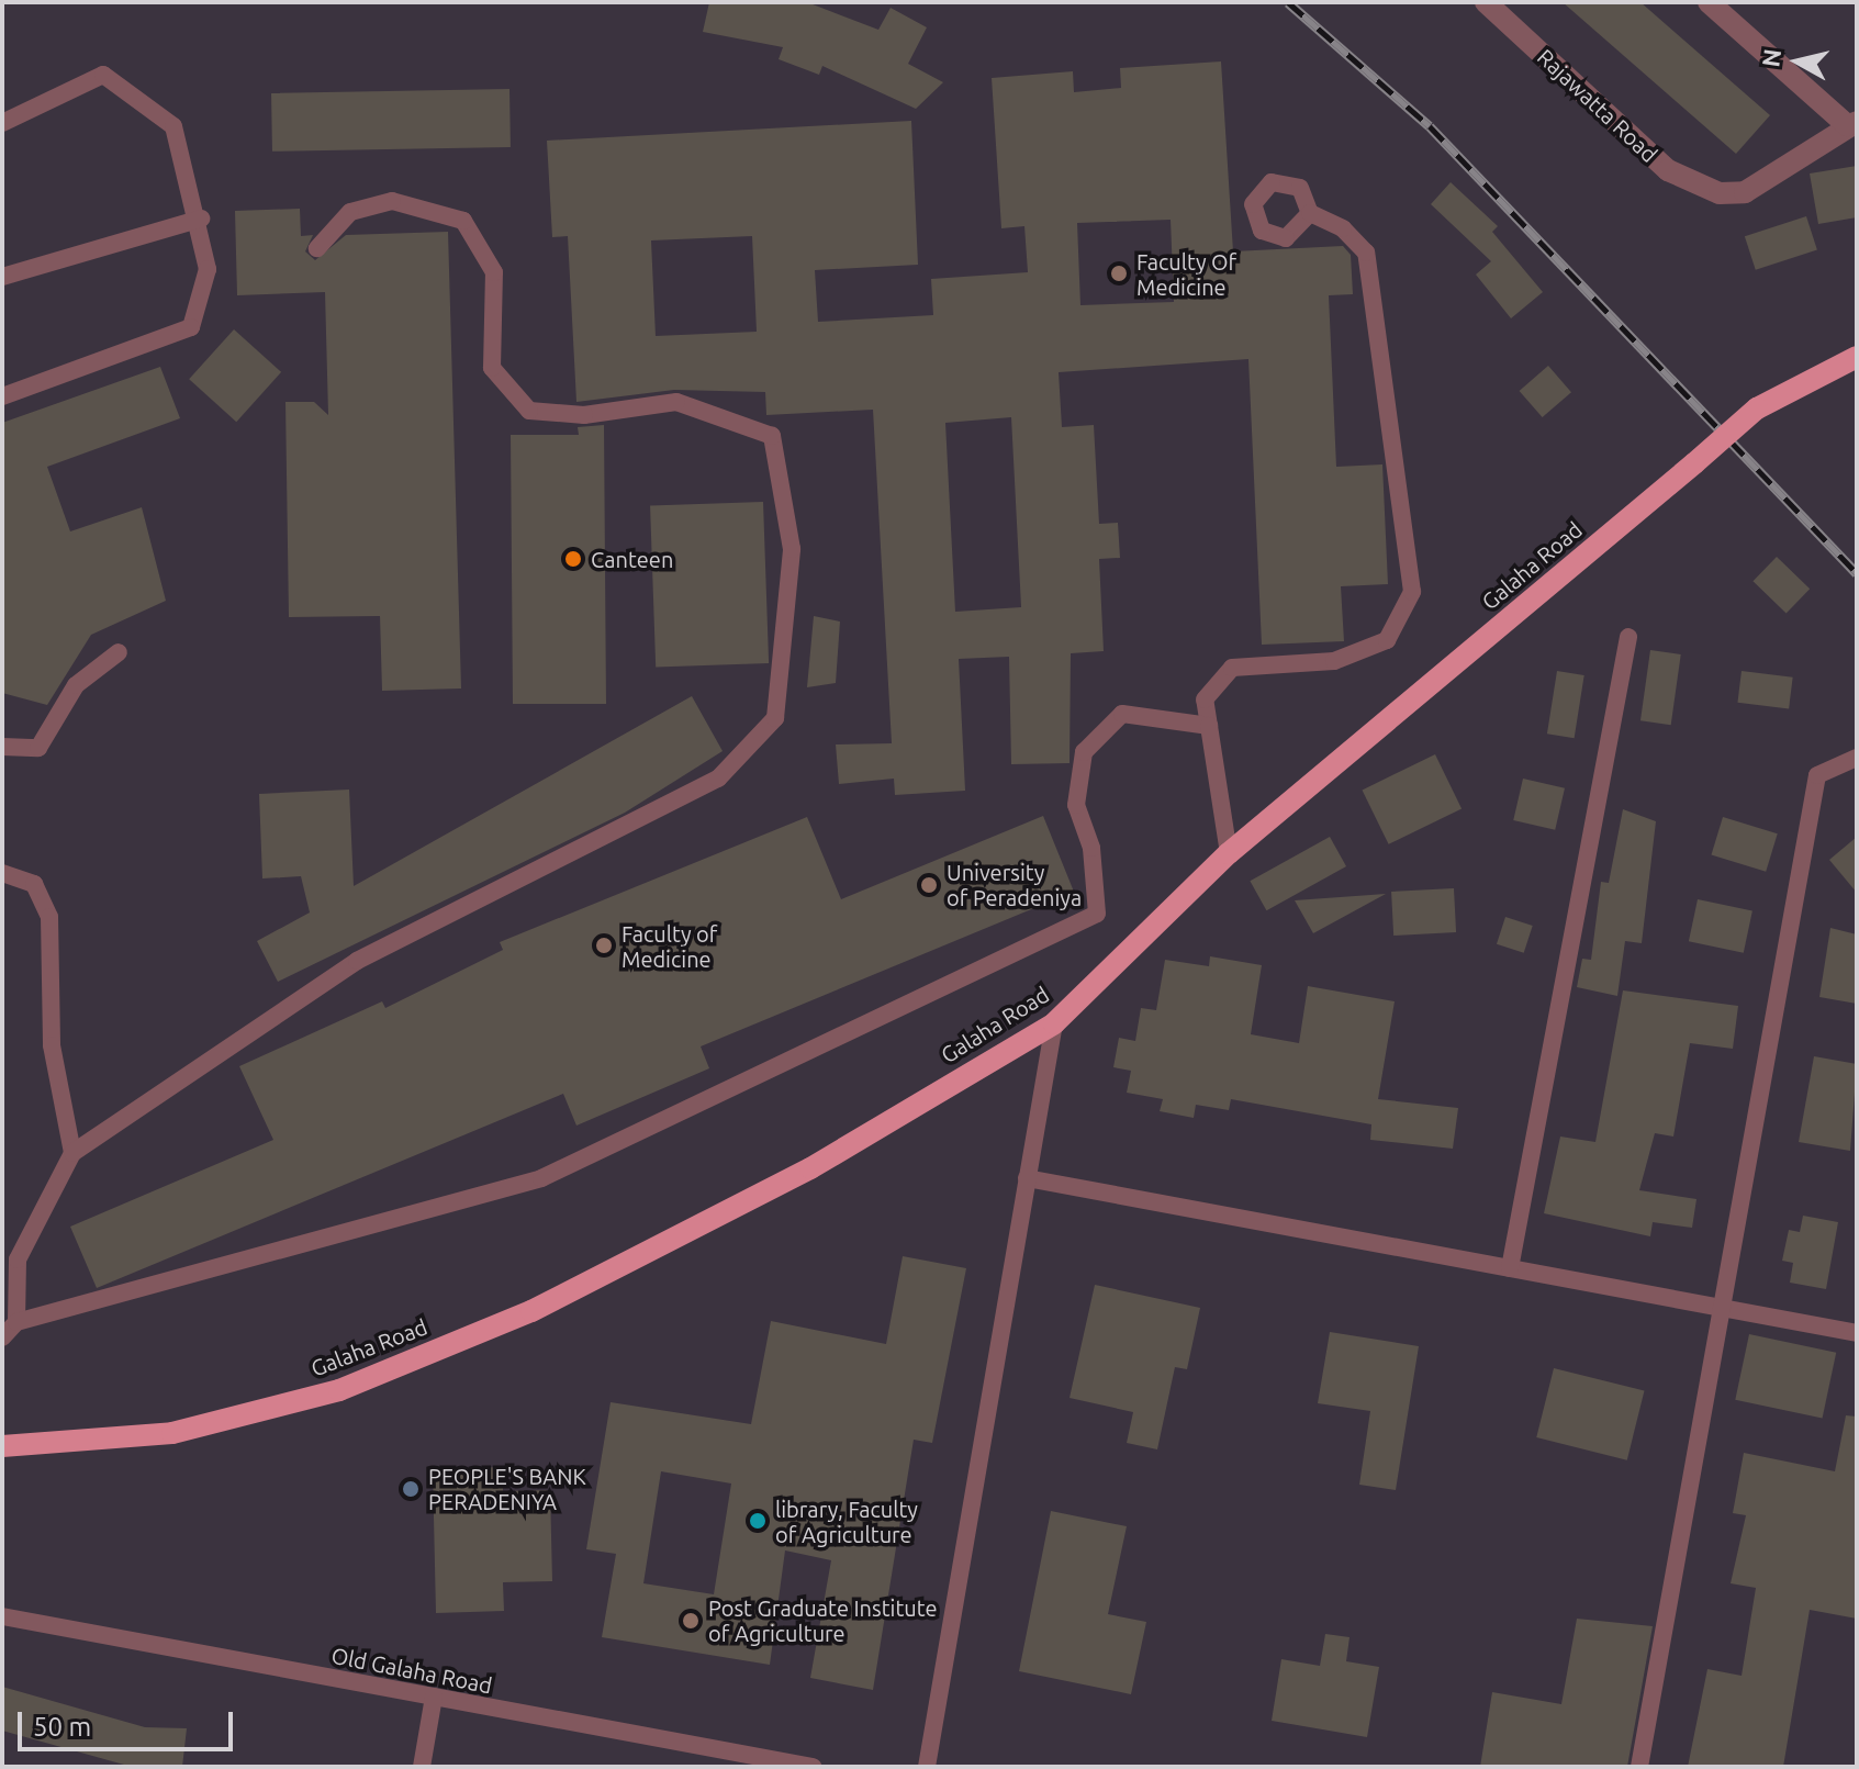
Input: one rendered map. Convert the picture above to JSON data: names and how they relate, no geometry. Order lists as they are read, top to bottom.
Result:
{
  "streets": {
    "main road": ["Galaha Road"],
    "street": ["Rajawatta Road"],
    "lane": ["Old Galaha Road"]
  },
  "places": [
    "Faculty Of Medicine",
    "Canteen",
    "University of Peradeniya",
    "Faculty of Medicine",
    "PEOPLE'S BANK PERADENIYA",
    "library, Faculty of Agriculture",
    "Post Graduate Institute of Agriculture"
  ],
  "scale_bar": "50 m",
  "north": "left"
}
